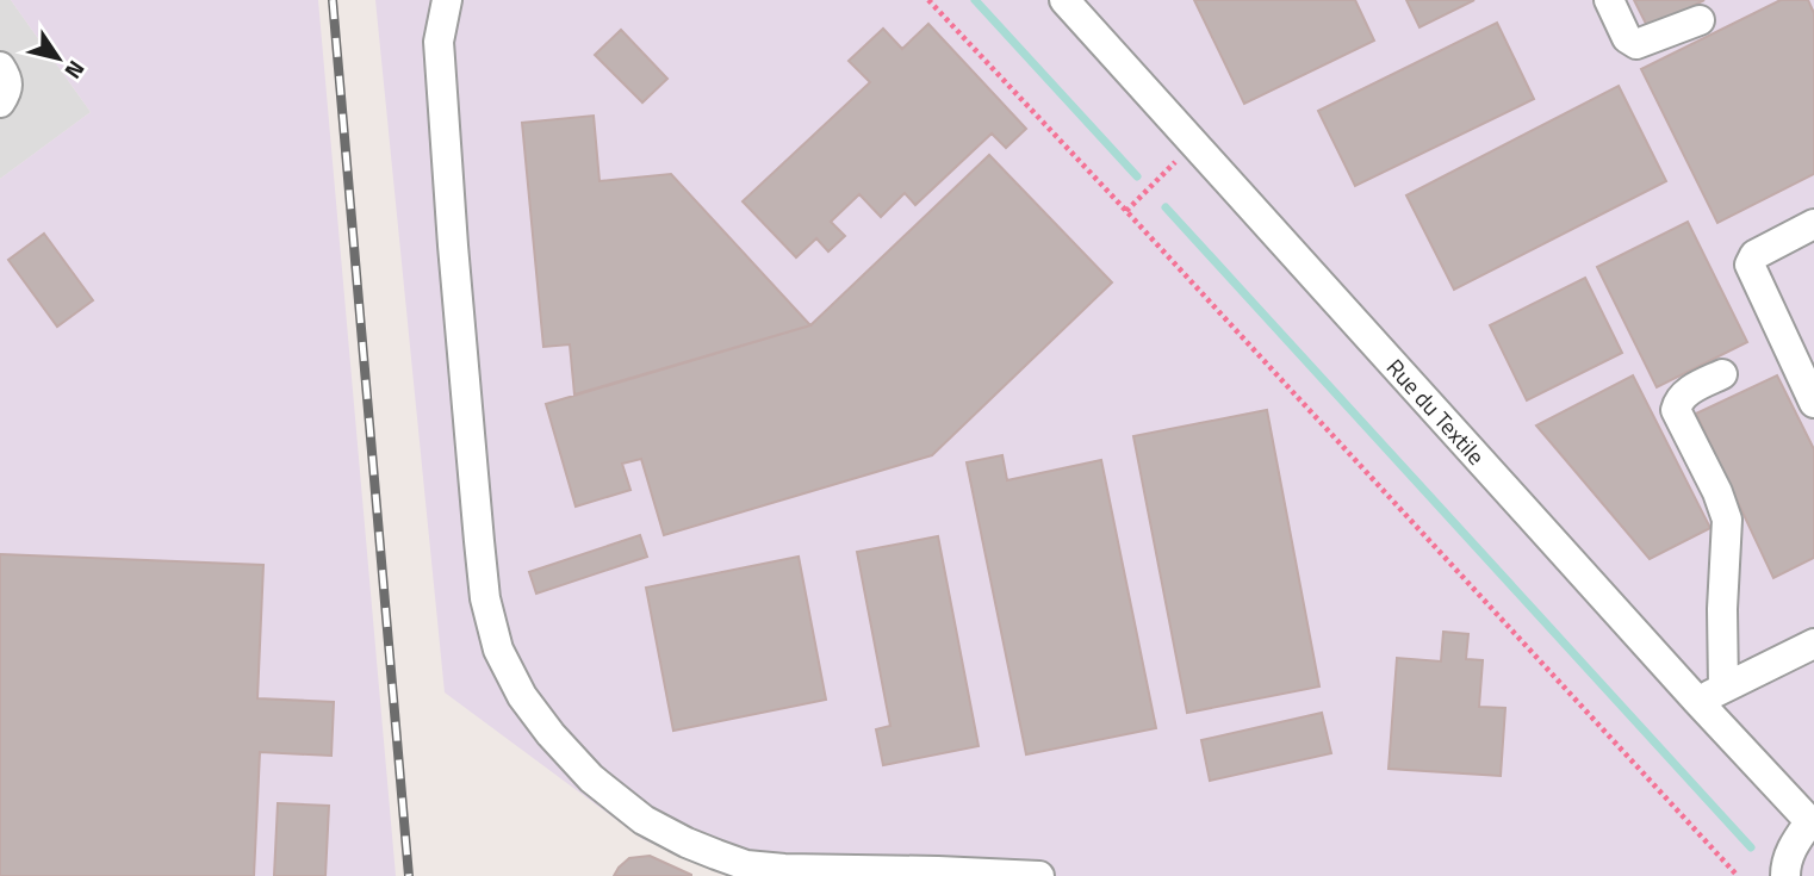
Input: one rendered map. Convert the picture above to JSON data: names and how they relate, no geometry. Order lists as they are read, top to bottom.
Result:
{
  "streets": {
    "street": ["Rue du Textile"]
  },
  "north": "bottom right"
}
